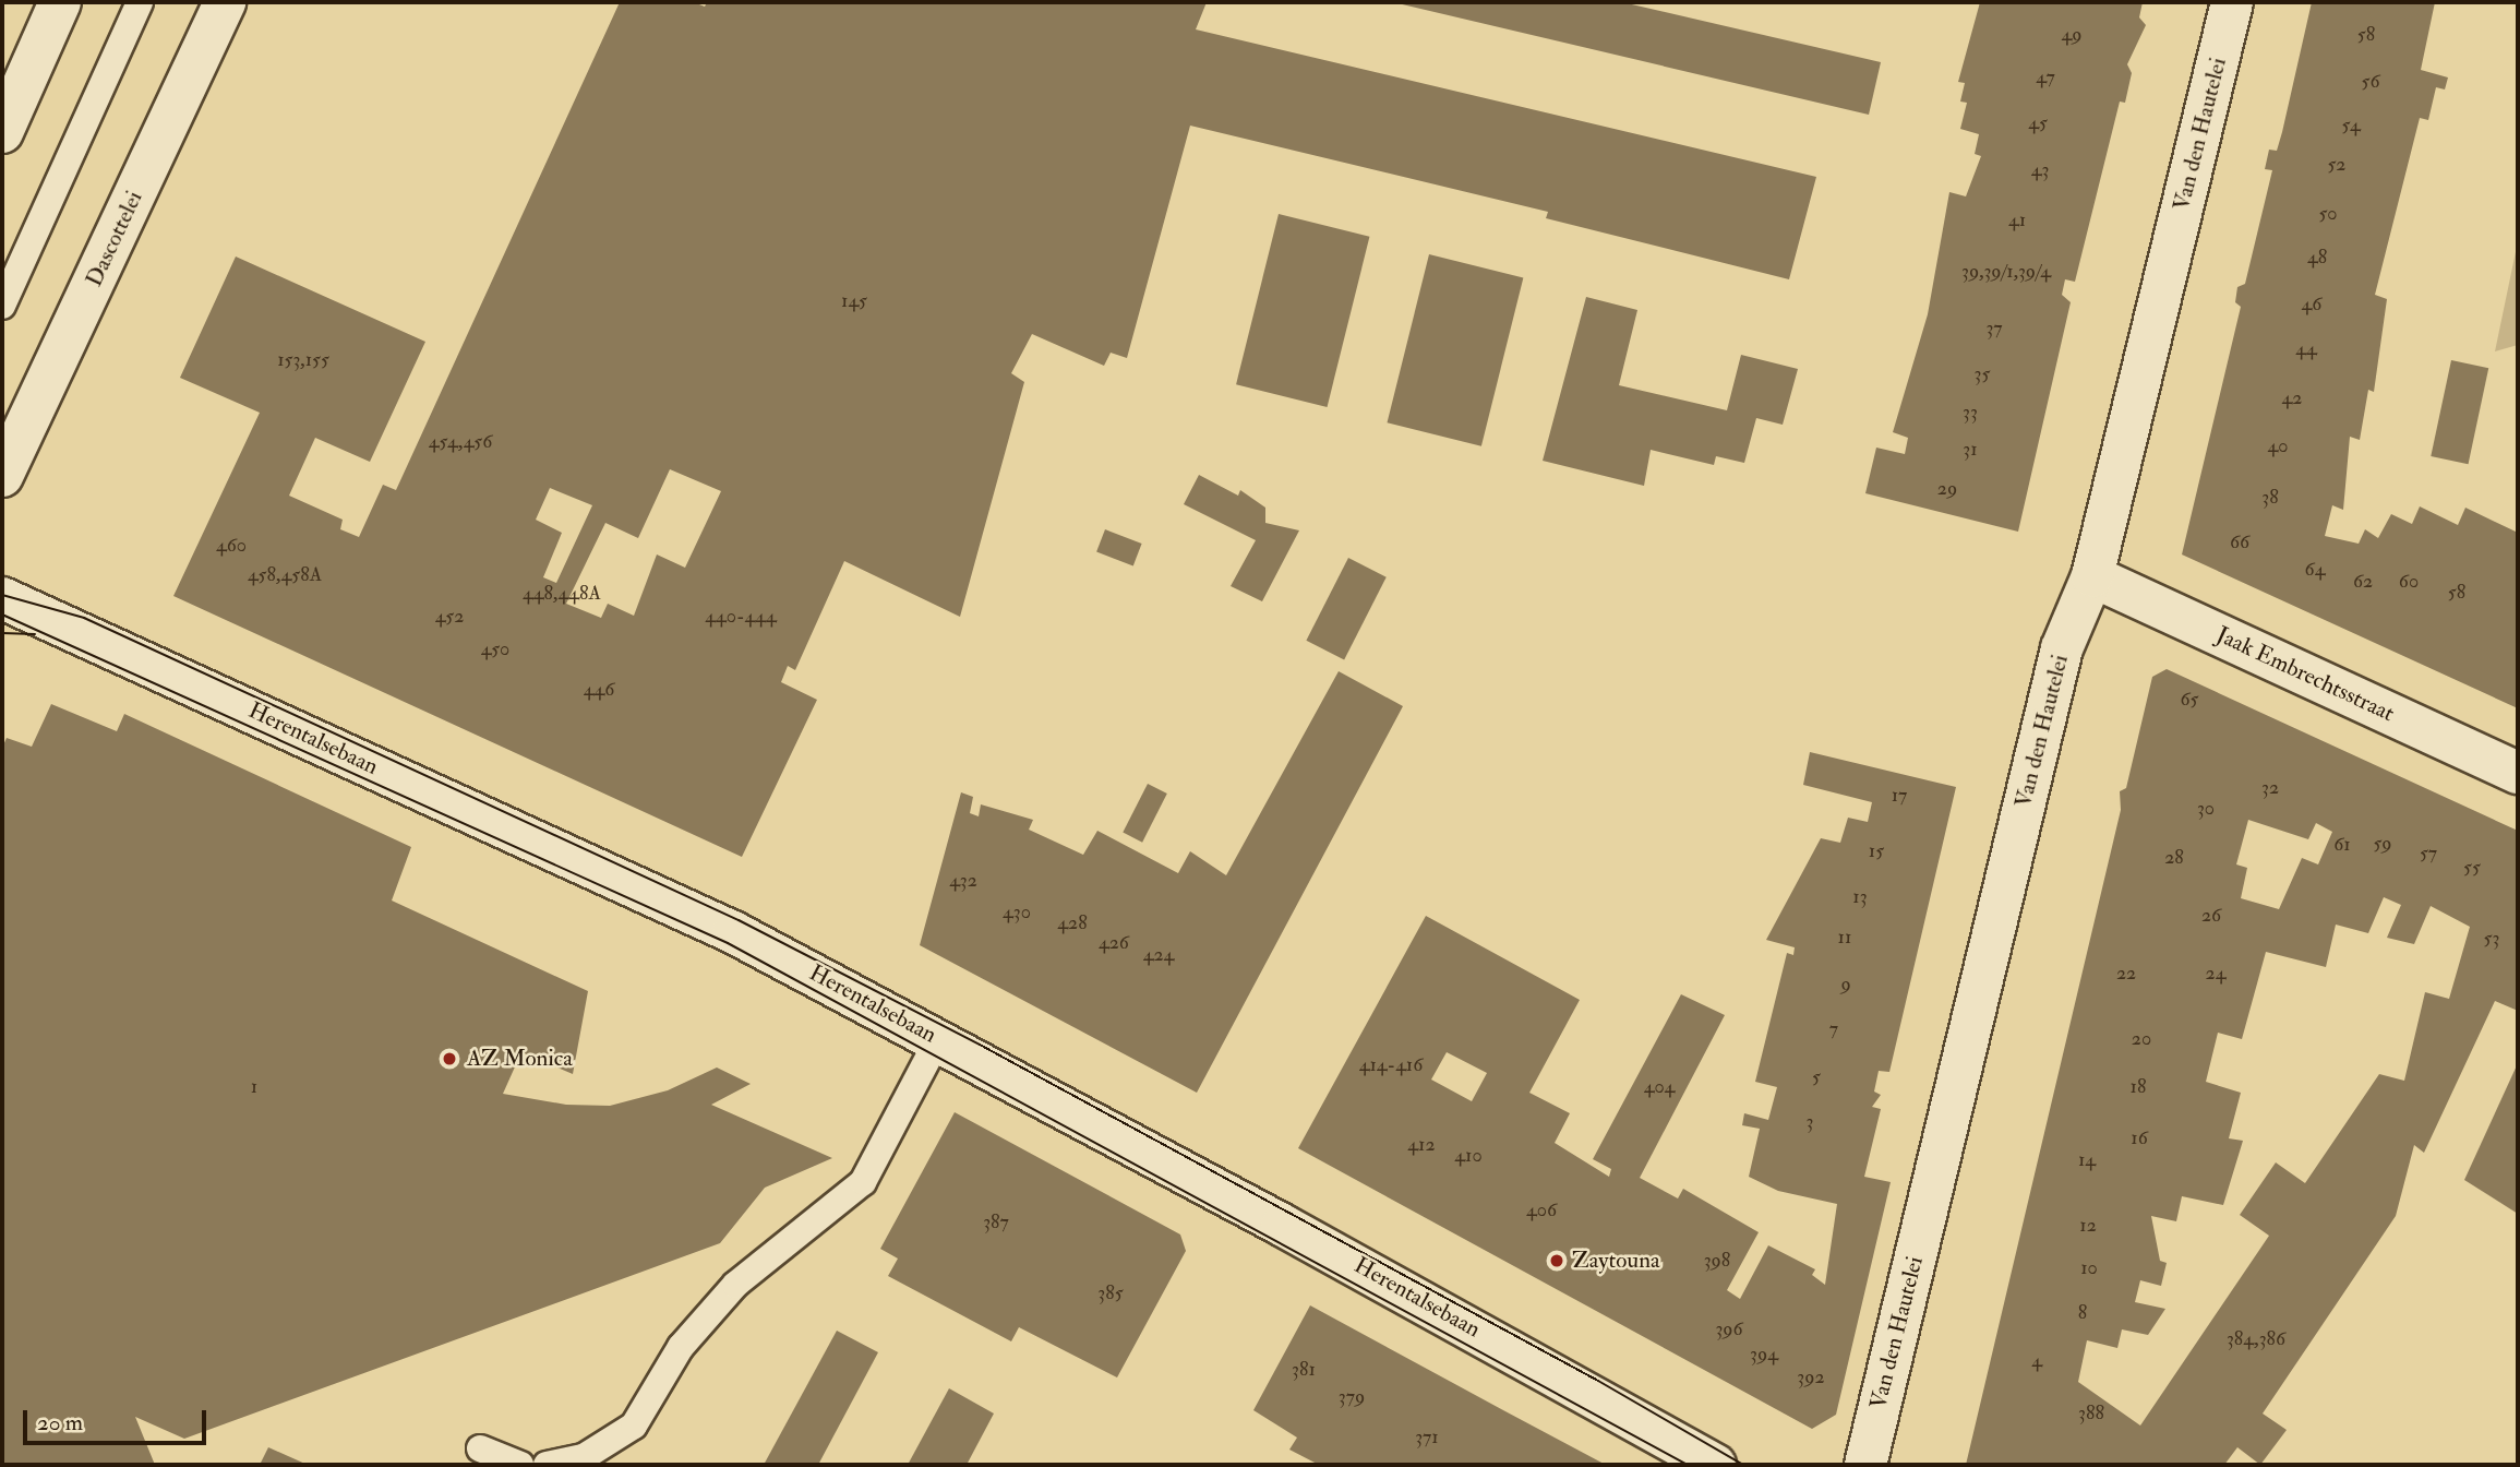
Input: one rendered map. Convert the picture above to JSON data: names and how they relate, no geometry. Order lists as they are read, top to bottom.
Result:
{
  "streets": {
    "street": [
      "Van den Hautelei",
      "Dascottelei",
      "Jaak Embrechtsstraat",
      "Herentalsebaan"
    ]
  },
  "crossings": [
    ["Van den Hautelei", "Jaak Embrechtsstraat"]
  ],
  "places": ["AZ Monica", "Zaytouna"],
  "house_numbers": [
    "49",
    "58",
    "47",
    "56",
    "45",
    "54",
    "52",
    "43",
    "50",
    "41",
    "48",
    "39,39/1,39/4",
    "145",
    "46",
    "37",
    "44",
    "153,155",
    "35",
    "42",
    "33",
    "454,456",
    "40",
    "31",
    "29",
    "38",
    "66",
    "460",
    "64",
    "458,458A",
    "62",
    "60",
    "58",
    "448,448A",
    "452",
    "440-444",
    "450",
    "446",
    "65",
    "32",
    "17",
    "30",
    "59",
    "61",
    "15",
    "57",
    "28",
    "55",
    "432",
    "13",
    "430",
    "26",
    "428",
    "11",
    "53",
    "426",
    "424",
    "22",
    "24",
    "9",
    "7",
    "20",
    "414-416",
    "5",
    "1",
    "404",
    "18",
    "3",
    "16",
    "412",
    "410",
    "14",
    "406",
    "387",
    "12",
    "398",
    "10",
    "385",
    "8",
    "396",
    "384,386",
    "394",
    "4",
    "381",
    "392",
    "379",
    "388",
    "371"
  ],
  "scale_bar": "20 m"
}
